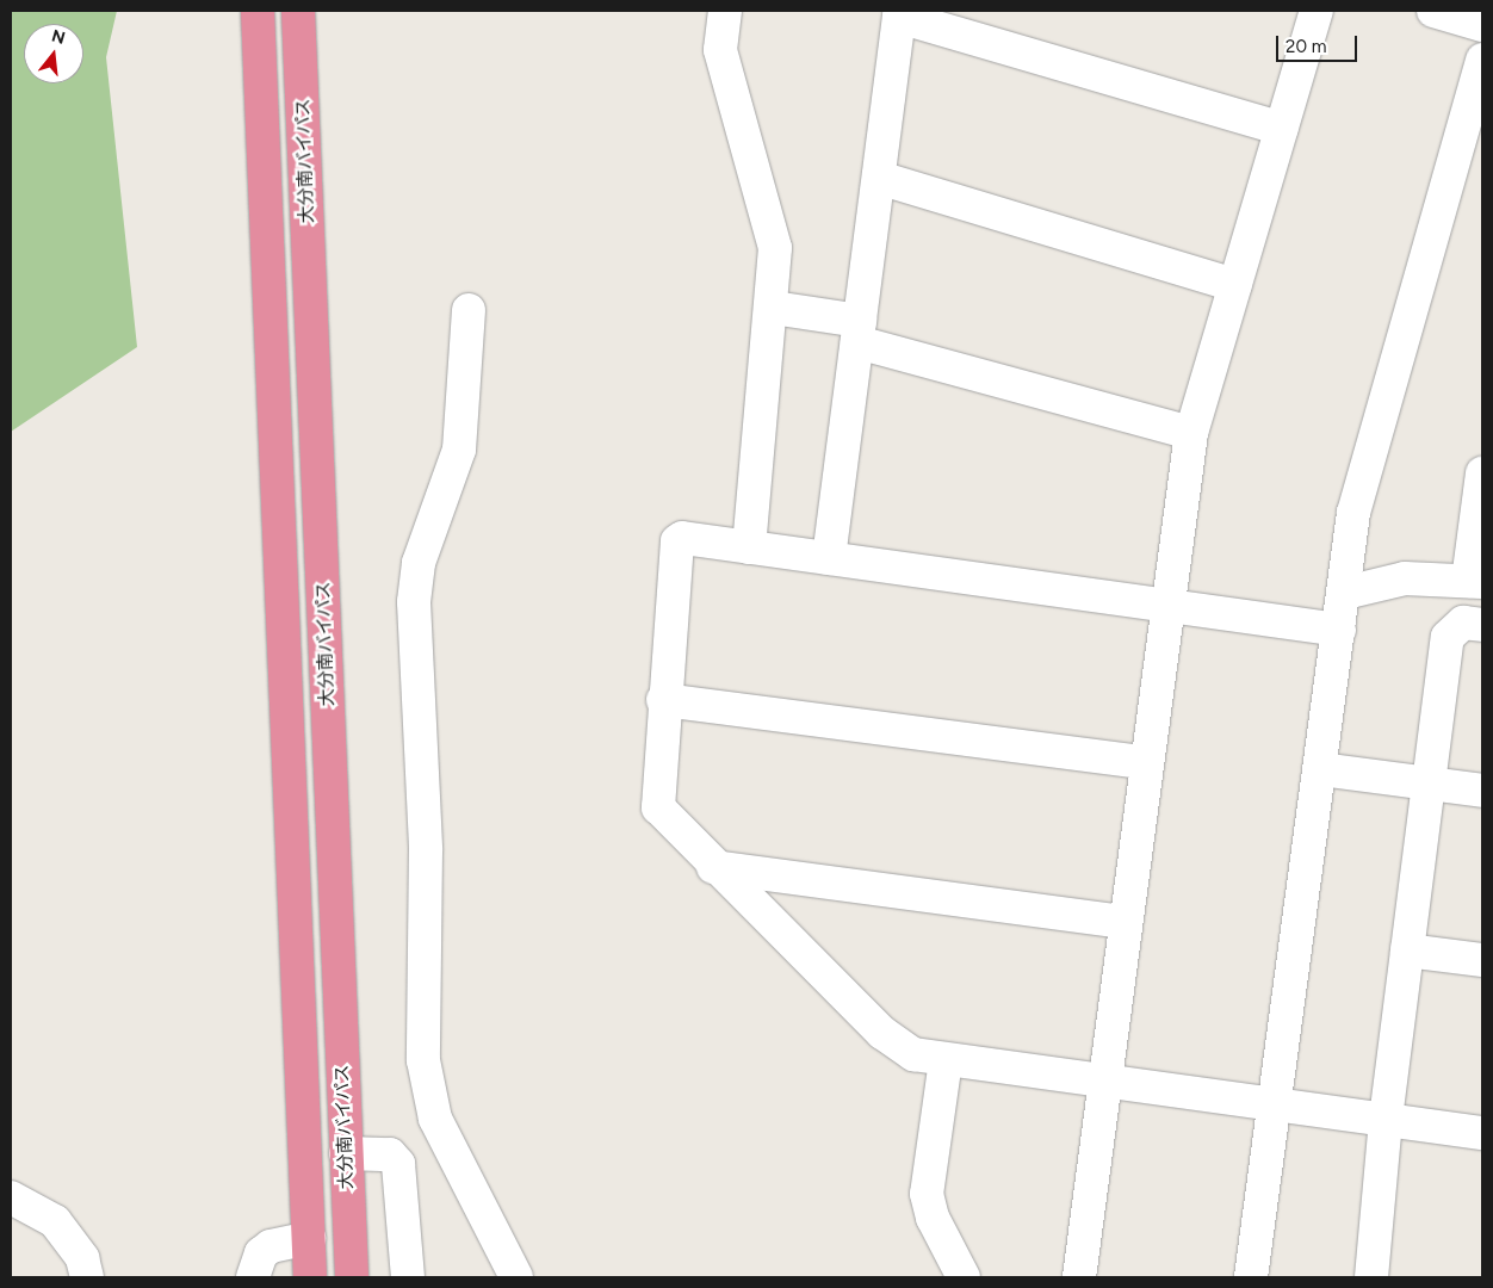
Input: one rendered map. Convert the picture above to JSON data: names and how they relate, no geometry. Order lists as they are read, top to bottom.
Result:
{
  "streets": {
    "highway": ["大分南バイパス"]
  },
  "scale_bar": "20 m",
  "north": "top"
}
